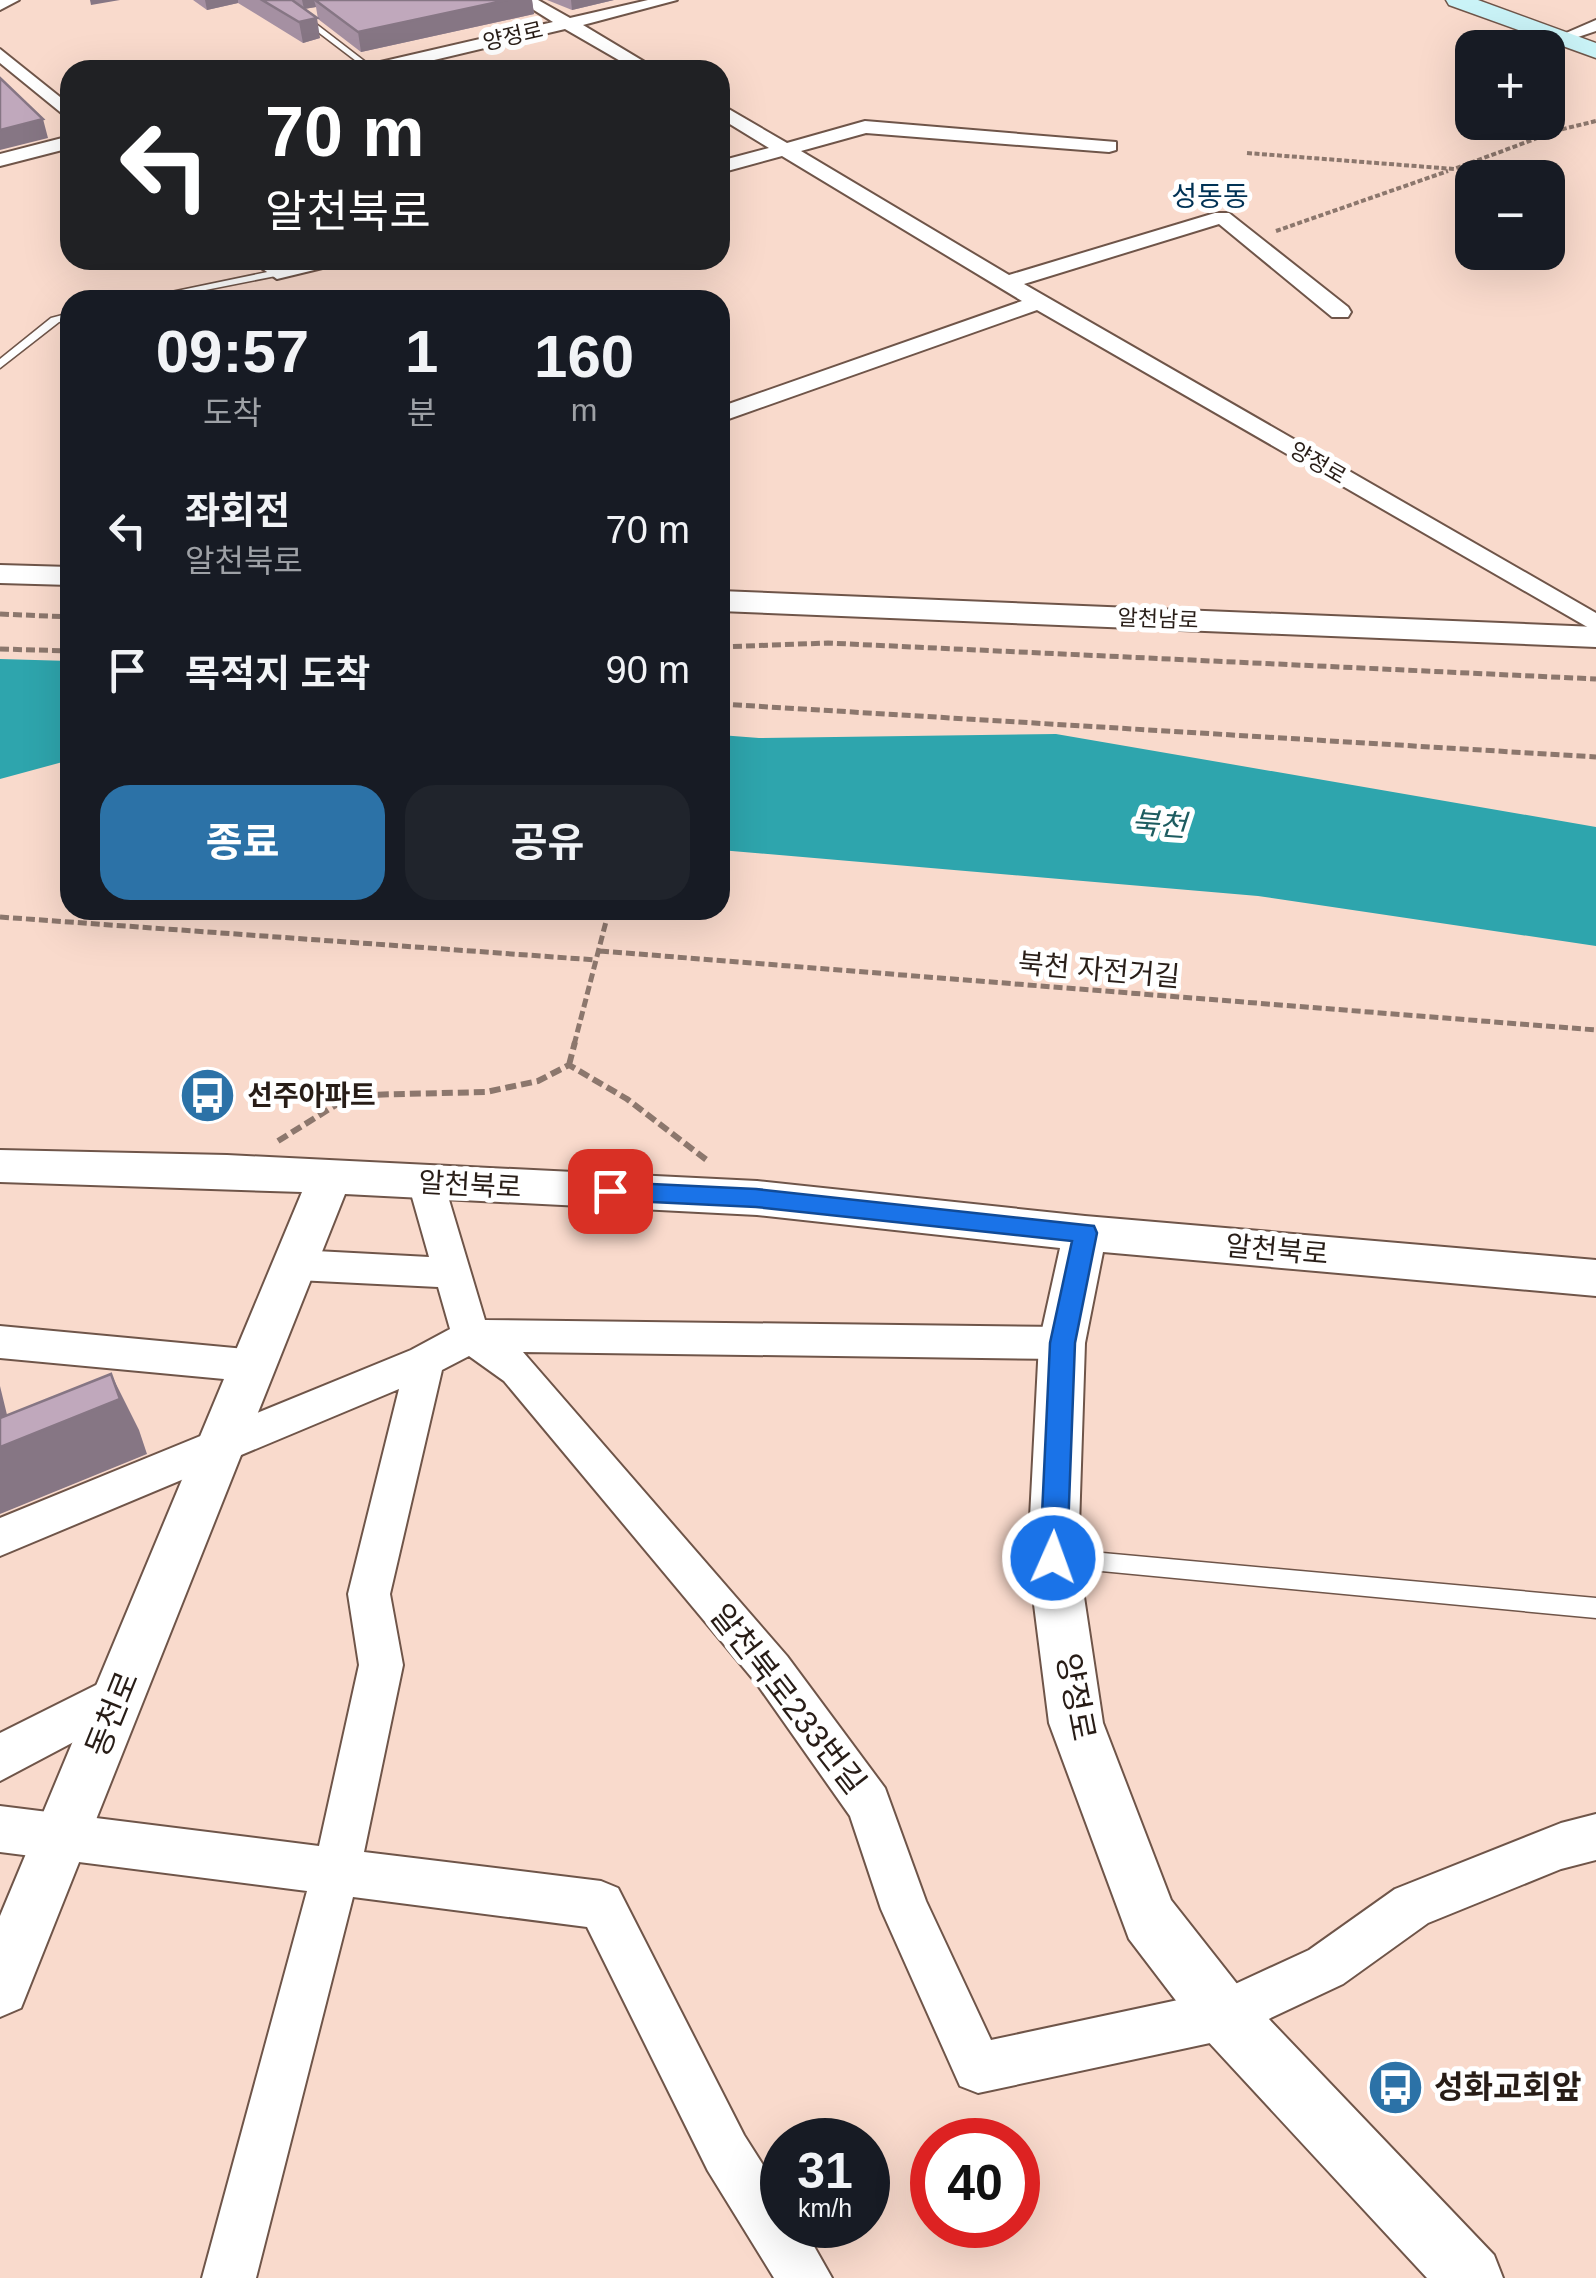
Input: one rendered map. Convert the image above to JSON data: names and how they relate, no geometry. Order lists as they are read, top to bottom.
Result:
{
  "streets": {
    "street": [
      "양정로",
      "알천남로",
      "알천북로",
      "알천북로233번길",
      "동천로"
    ],
    "path": ["북천 자전거길"]
  },
  "crossings": [
    ["양정로", "알천북로"],
    ["양정로", "알천북로233번길"],
    ["알천북로", "동천로"]
  ],
  "districts": ["성동동"],
  "water": ["북천"],
  "places": {
    "bus stop": ["선주아파트", "성화교회앞"]
  },
  "page": {
    "map_buttons": ["+", "−"],
    "turn": ["70 m", "알천북로"],
    "eta": [
      "09:57",
      "도착",
      "1",
      "분",
      "160",
      "m"
    ],
    "list": [
      {
        "name": "좌회전",
        "note": "알천북로",
        "value": "70 m"
      },
      {
        "name": "목적지 도착",
        "value": "90 m"
      }
    ],
    "buttons": ["종료", "공유"],
    "speed": "31 km/h",
    "limit": "40"
  }
}
